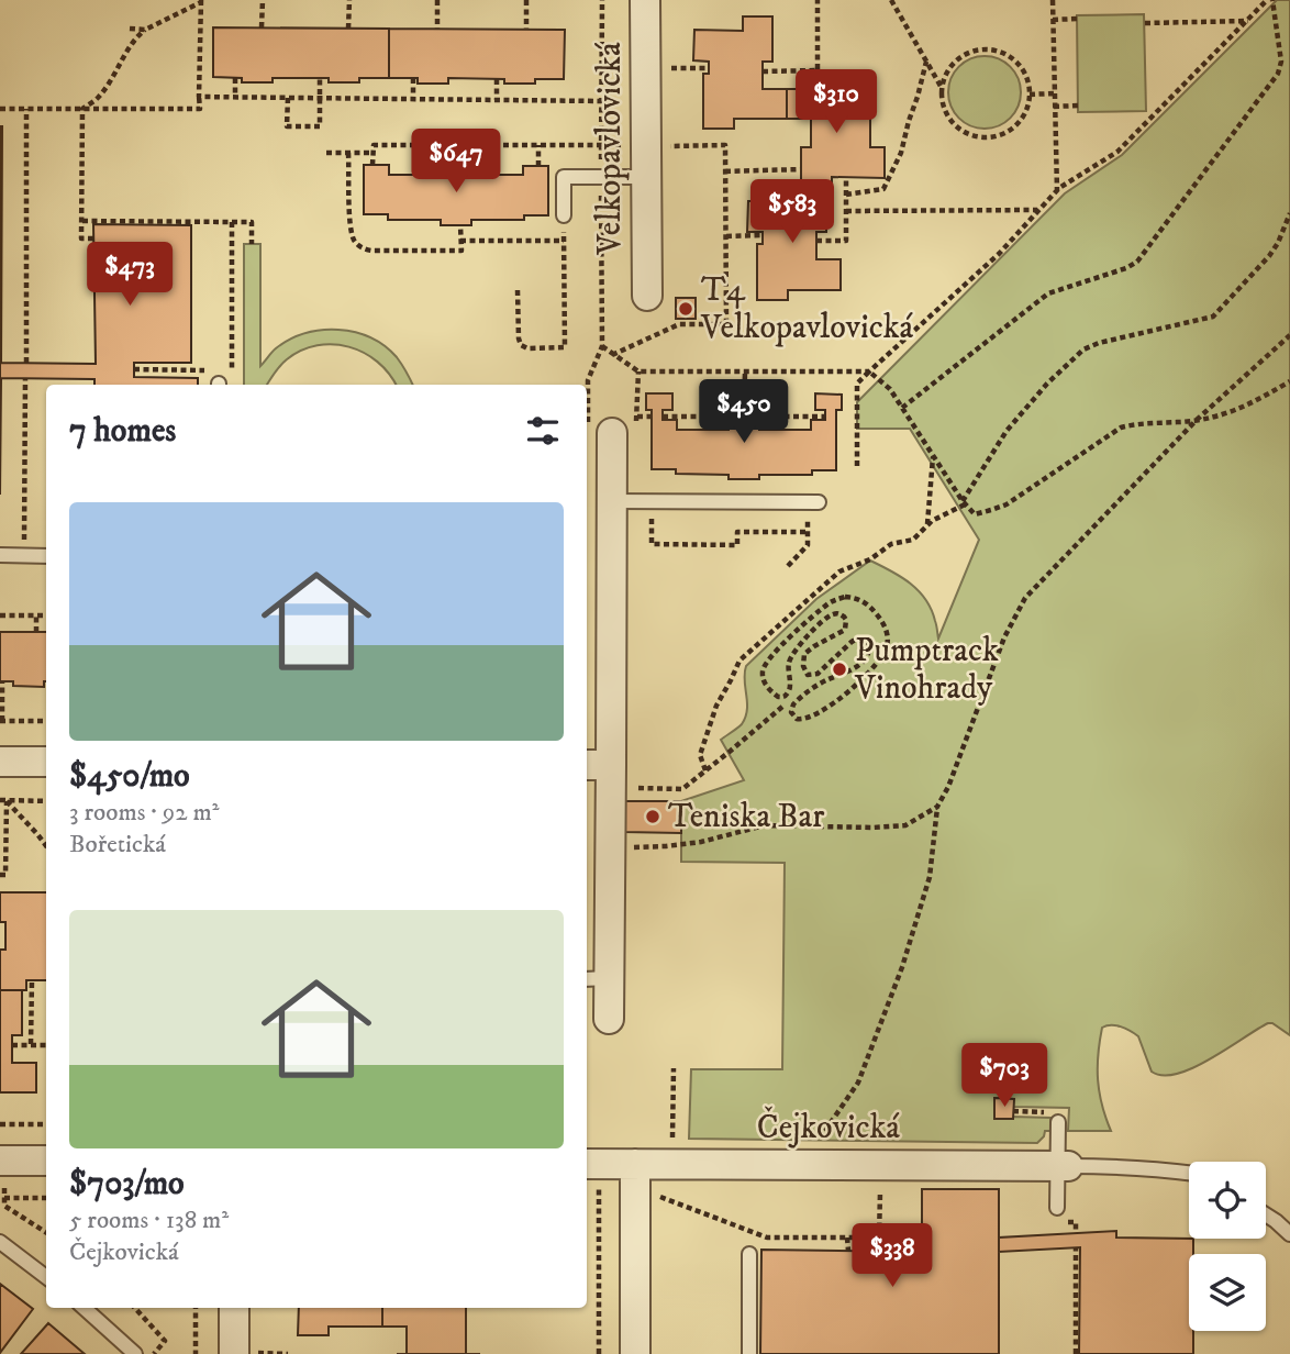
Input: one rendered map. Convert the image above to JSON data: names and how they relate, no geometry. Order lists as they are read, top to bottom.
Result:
{
  "streets": {
    "street": ["Velkopavlovická", "Čejkovická"]
  },
  "places": ["T4 Velkopavlovická", "Pumptrack Vinohrady", "Teniska Bar"],
  "page": {
    "price": [
      "$310",
      "$647",
      "$583",
      "$473",
      "$450",
      "$703",
      "$338"
    ],
    "heading": "7 homes",
    "list": [
      {
        "name": "$450/mo",
        "note": "3 rooms · 92 m² · Bořetická"
      },
      {
        "name": "$703/mo",
        "note": "5 rooms · 138 m² · Čejkovická"
      }
    ]
  }
}
